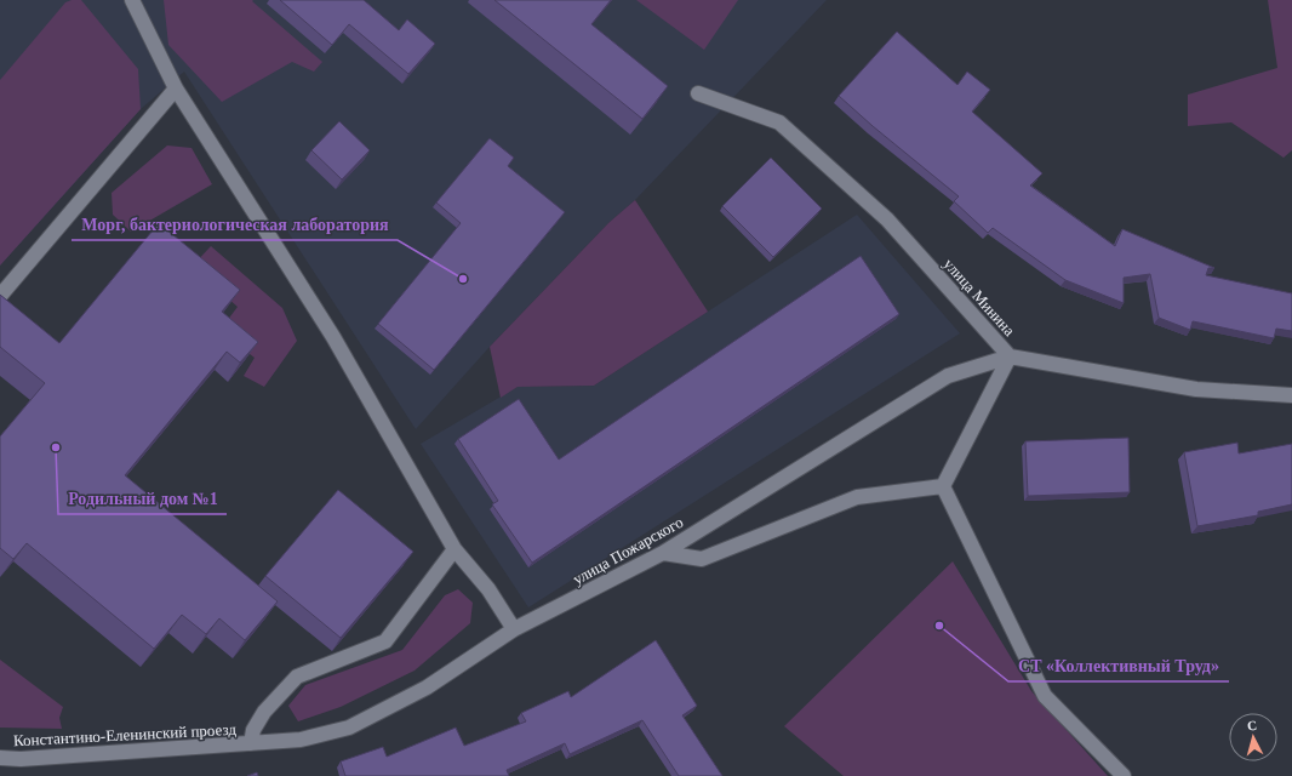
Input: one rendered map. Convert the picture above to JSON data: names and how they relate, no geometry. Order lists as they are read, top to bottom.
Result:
{
  "streets": {
    "street": ["улица Минина", "улица Пожарского", "Константино-Еленинский проезд"]
  },
  "crossings": [
    ["улица Минина", "улица Пожарского"],
    ["улица Пожарского", "Константино-Еленинский проезд"]
  ],
  "places": ["Морг, бактериологическая лаборатория", "Родильный дом №1", "СТ «Коллективный Труд»"],
  "north": "top"
}
